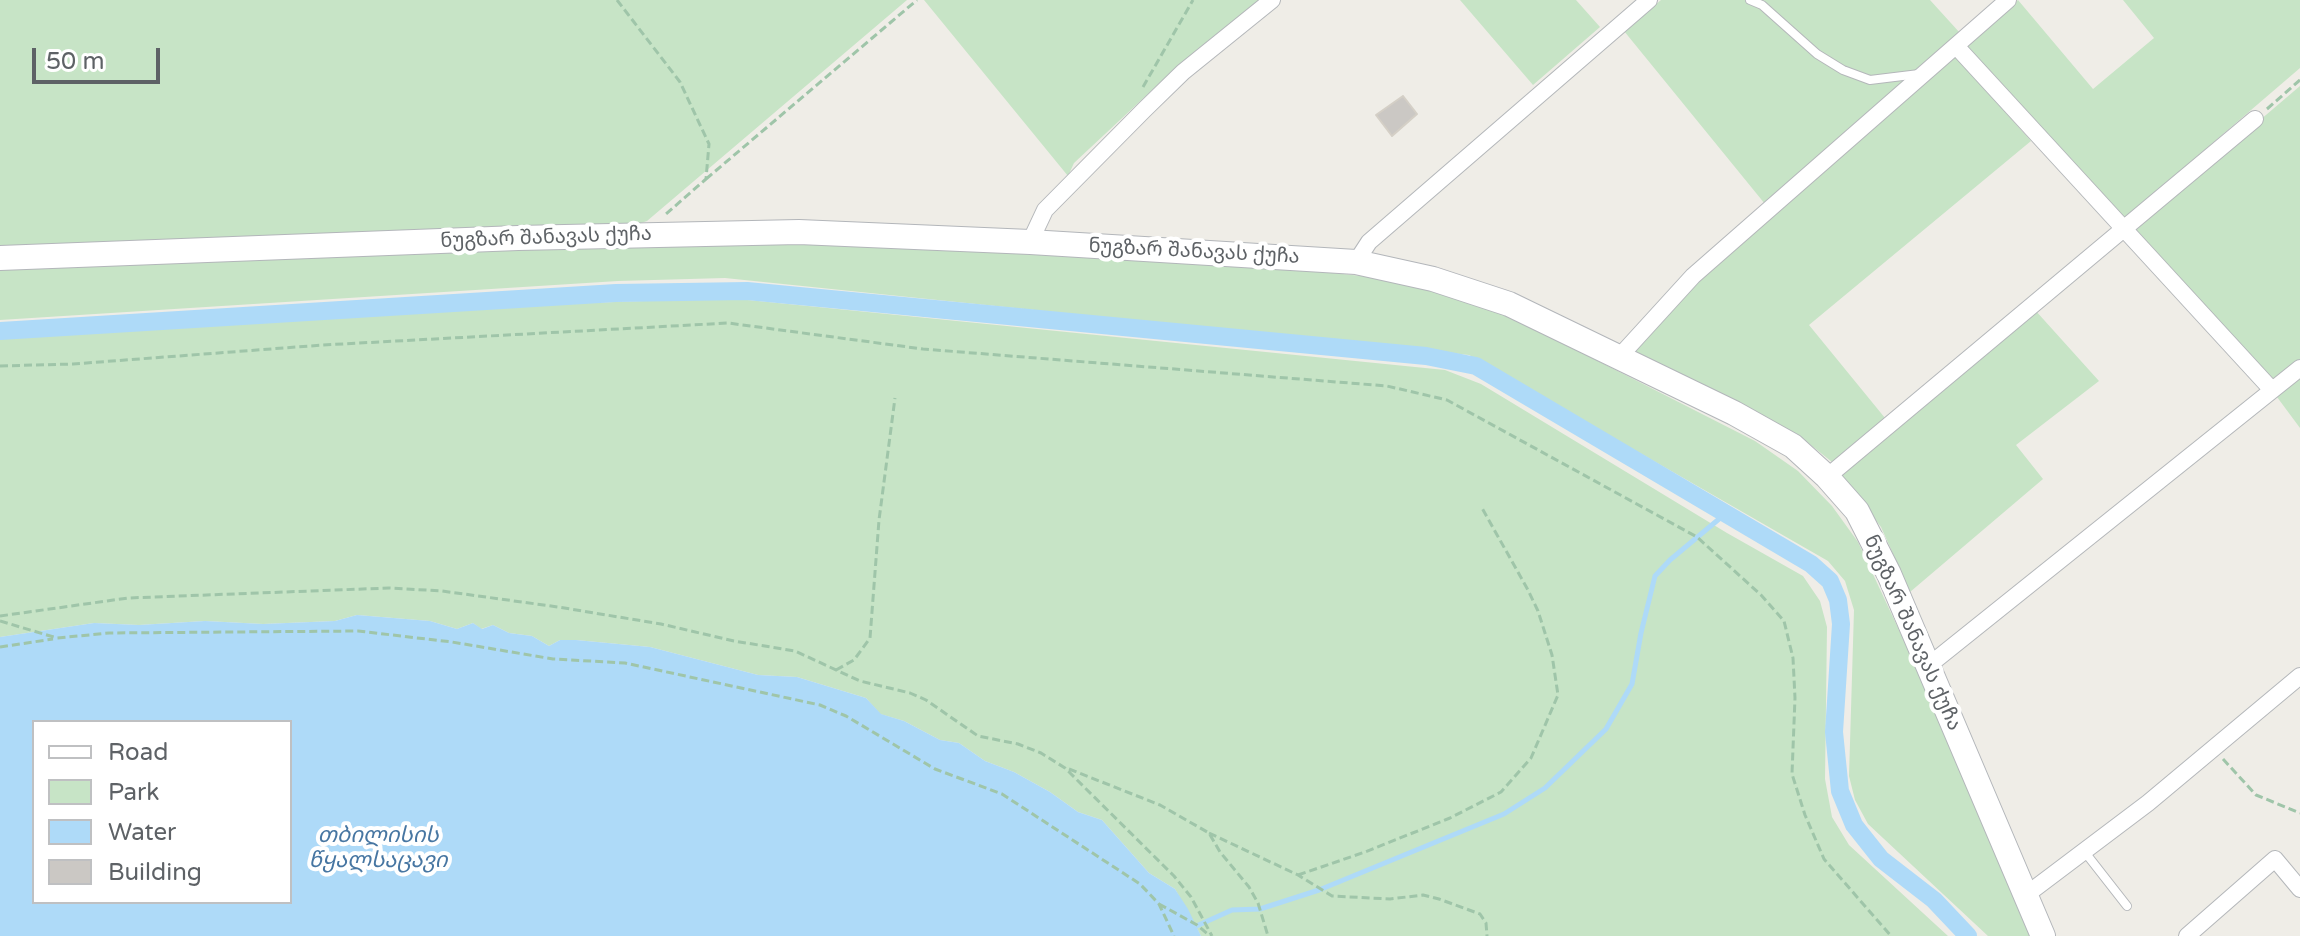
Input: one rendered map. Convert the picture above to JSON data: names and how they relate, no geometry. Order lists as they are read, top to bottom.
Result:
{
  "streets": {
    "main road": ["ნუგზარ შანავას ქუჩა"]
  },
  "water": ["თბილისის წყალსაცავი"],
  "legend": [
    "Road",
    "Park",
    "Water",
    "Building"
  ],
  "scale_bar": "50 m"
}
